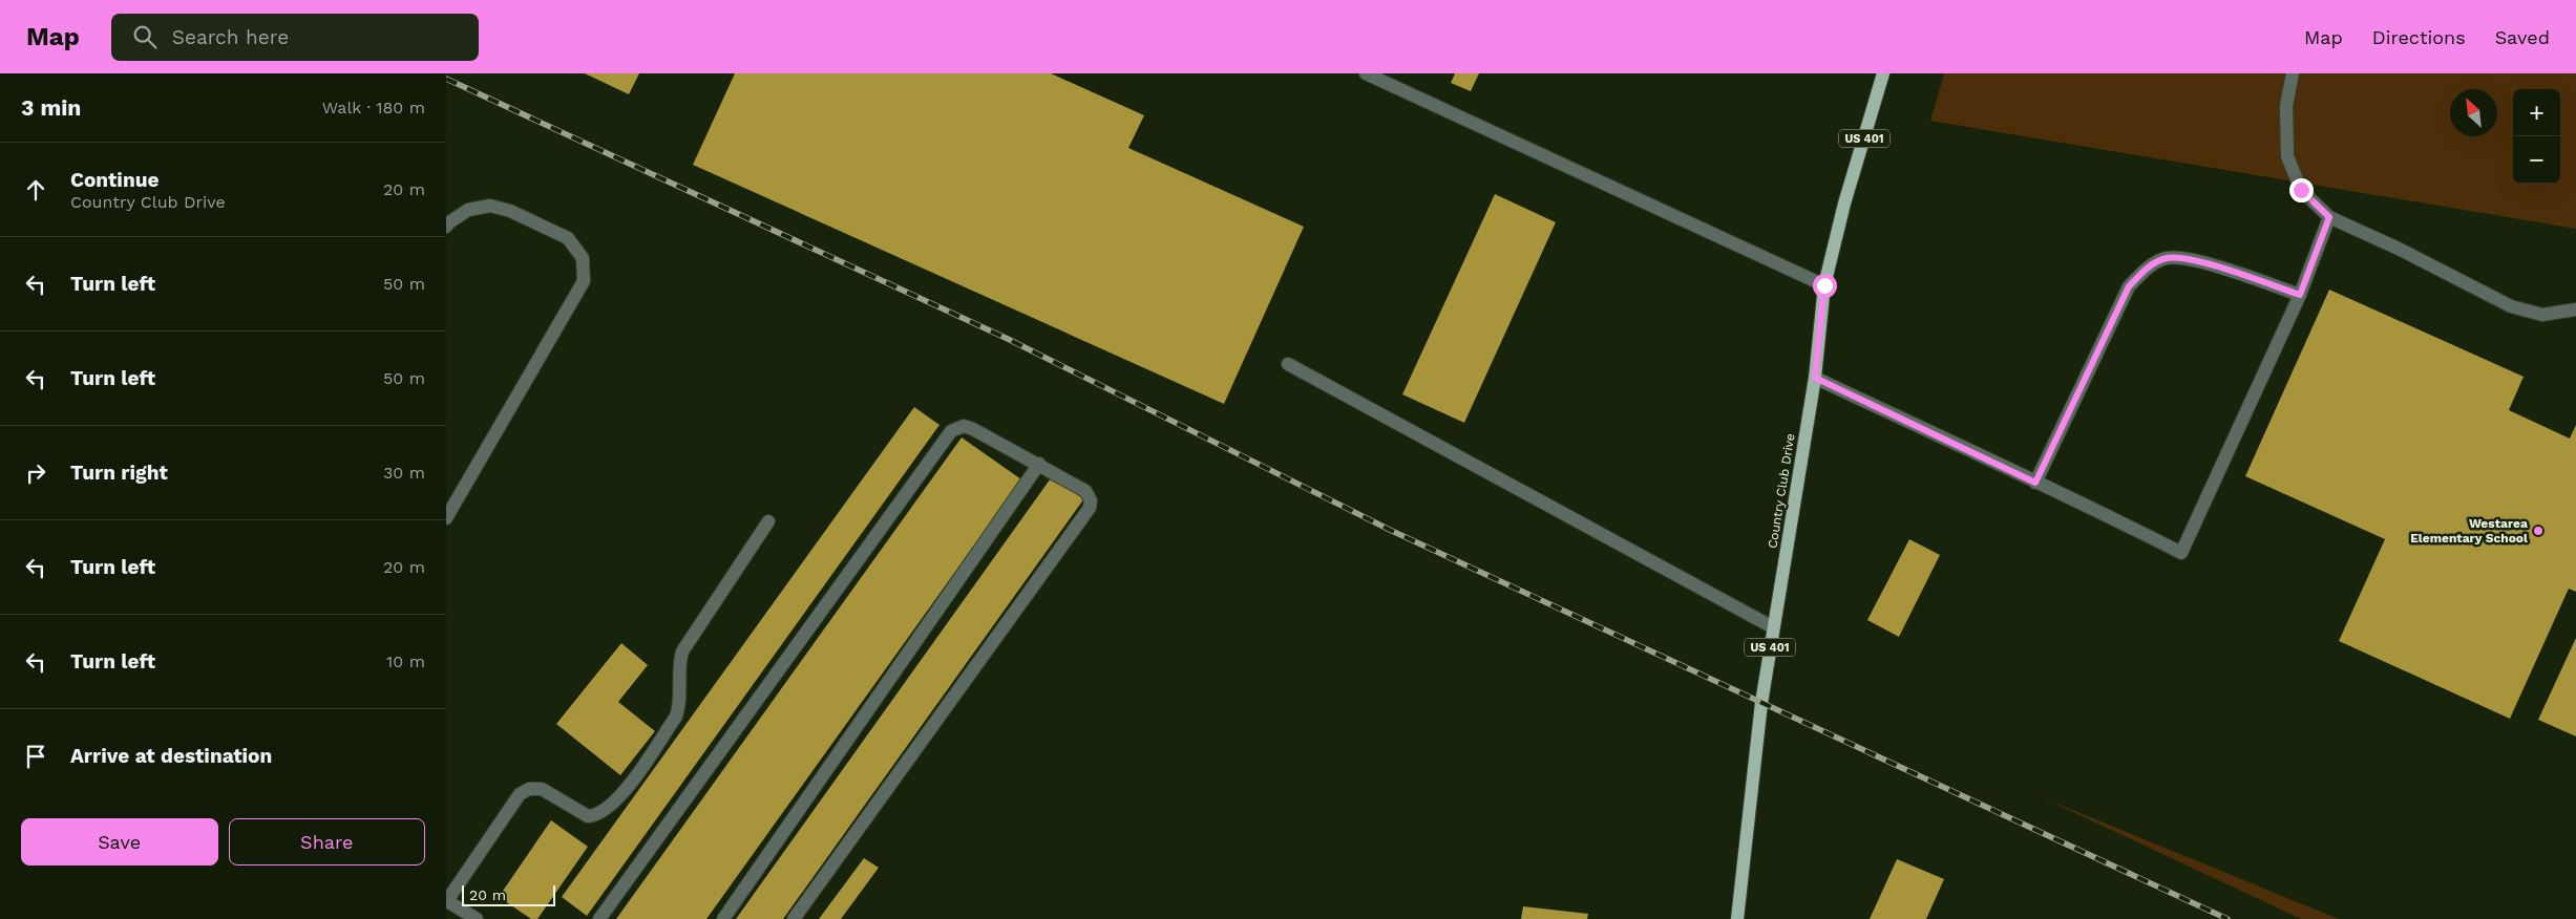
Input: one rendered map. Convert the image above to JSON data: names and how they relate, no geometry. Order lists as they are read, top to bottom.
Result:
{
  "streets": {
    "main road": ["US 401", "Country Club Drive"]
  },
  "places": ["Westarea Elementary School"],
  "scale_bar": "20 m",
  "north": "top left",
  "page": {
    "header": "Map",
    "search": "Search here",
    "nav": ["Map", "Directions", "Saved"],
    "heading": ["3 min", "Walk · 180 m"],
    "map_buttons": ["+", "−"],
    "list": [
      ["Continue", "Country Club Drive", "20 m"],
      ["Turn left", "50 m"],
      ["Turn left", "50 m"],
      ["Turn right", "30 m"],
      ["Turn left", "20 m"],
      ["Turn left", "10 m"],
      "Arrive at destination"
    ],
    "buttons": ["Save", "Share"],
    "scale": "20 m"
  }
}
